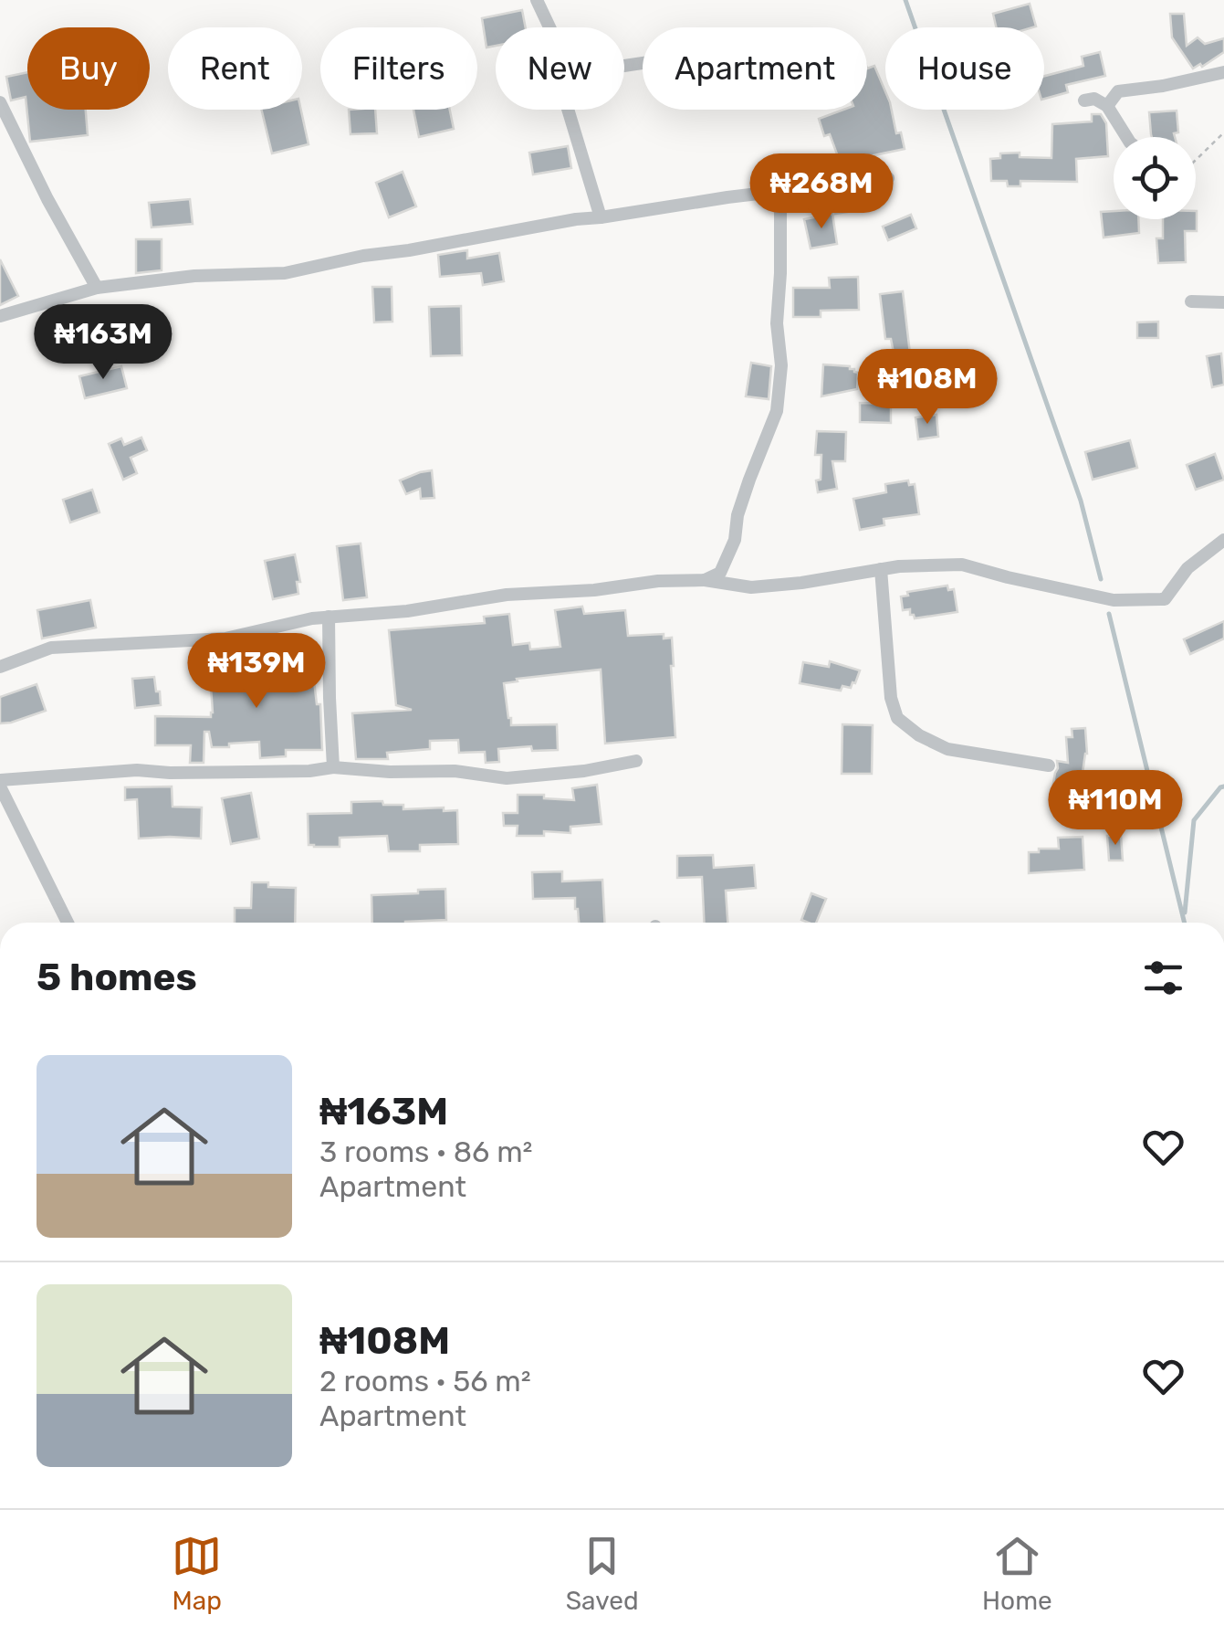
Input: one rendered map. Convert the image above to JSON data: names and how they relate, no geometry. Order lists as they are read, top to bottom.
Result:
{
  "page": {
    "chip": [
      "Buy",
      "Rent",
      "Filters",
      "New",
      "Apartment",
      "House"
    ],
    "price": [
      "₦268M",
      "₦163M",
      "₦108M",
      "₦139M",
      "₦110M"
    ],
    "heading": "5 homes",
    "list": [
      {
        "name": "₦163M",
        "note": "3 rooms · 86 m² · Apartment"
      },
      {
        "name": "₦108M",
        "note": "2 rooms · 56 m² · Apartment"
      }
    ],
    "tabs": ["Map", "Saved", "Home"]
  }
}
